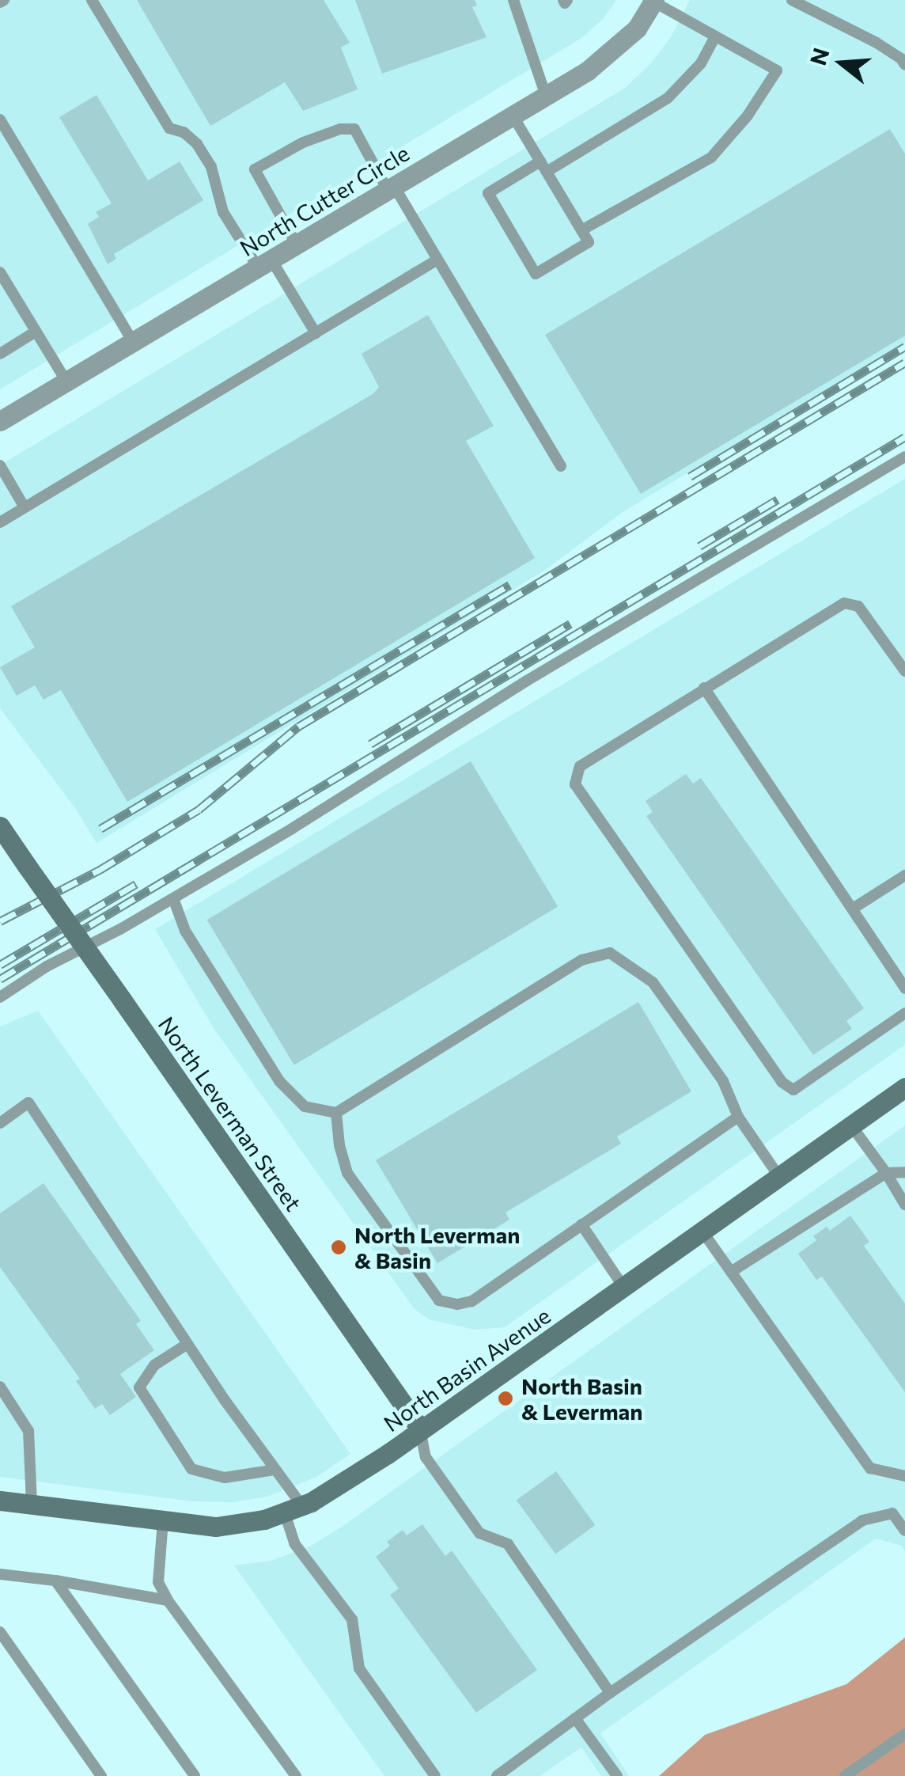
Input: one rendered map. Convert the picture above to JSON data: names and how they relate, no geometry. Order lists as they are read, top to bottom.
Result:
{
  "streets": {
    "street": ["North Cutter Circle", "North Leverman Street", "North Basin Avenue"]
  },
  "crossings": [
    ["North Leverman Street", "North Basin Avenue"]
  ],
  "places": ["North Leverman & Basin", "North Basin & Leverman"],
  "north": "left"
}
